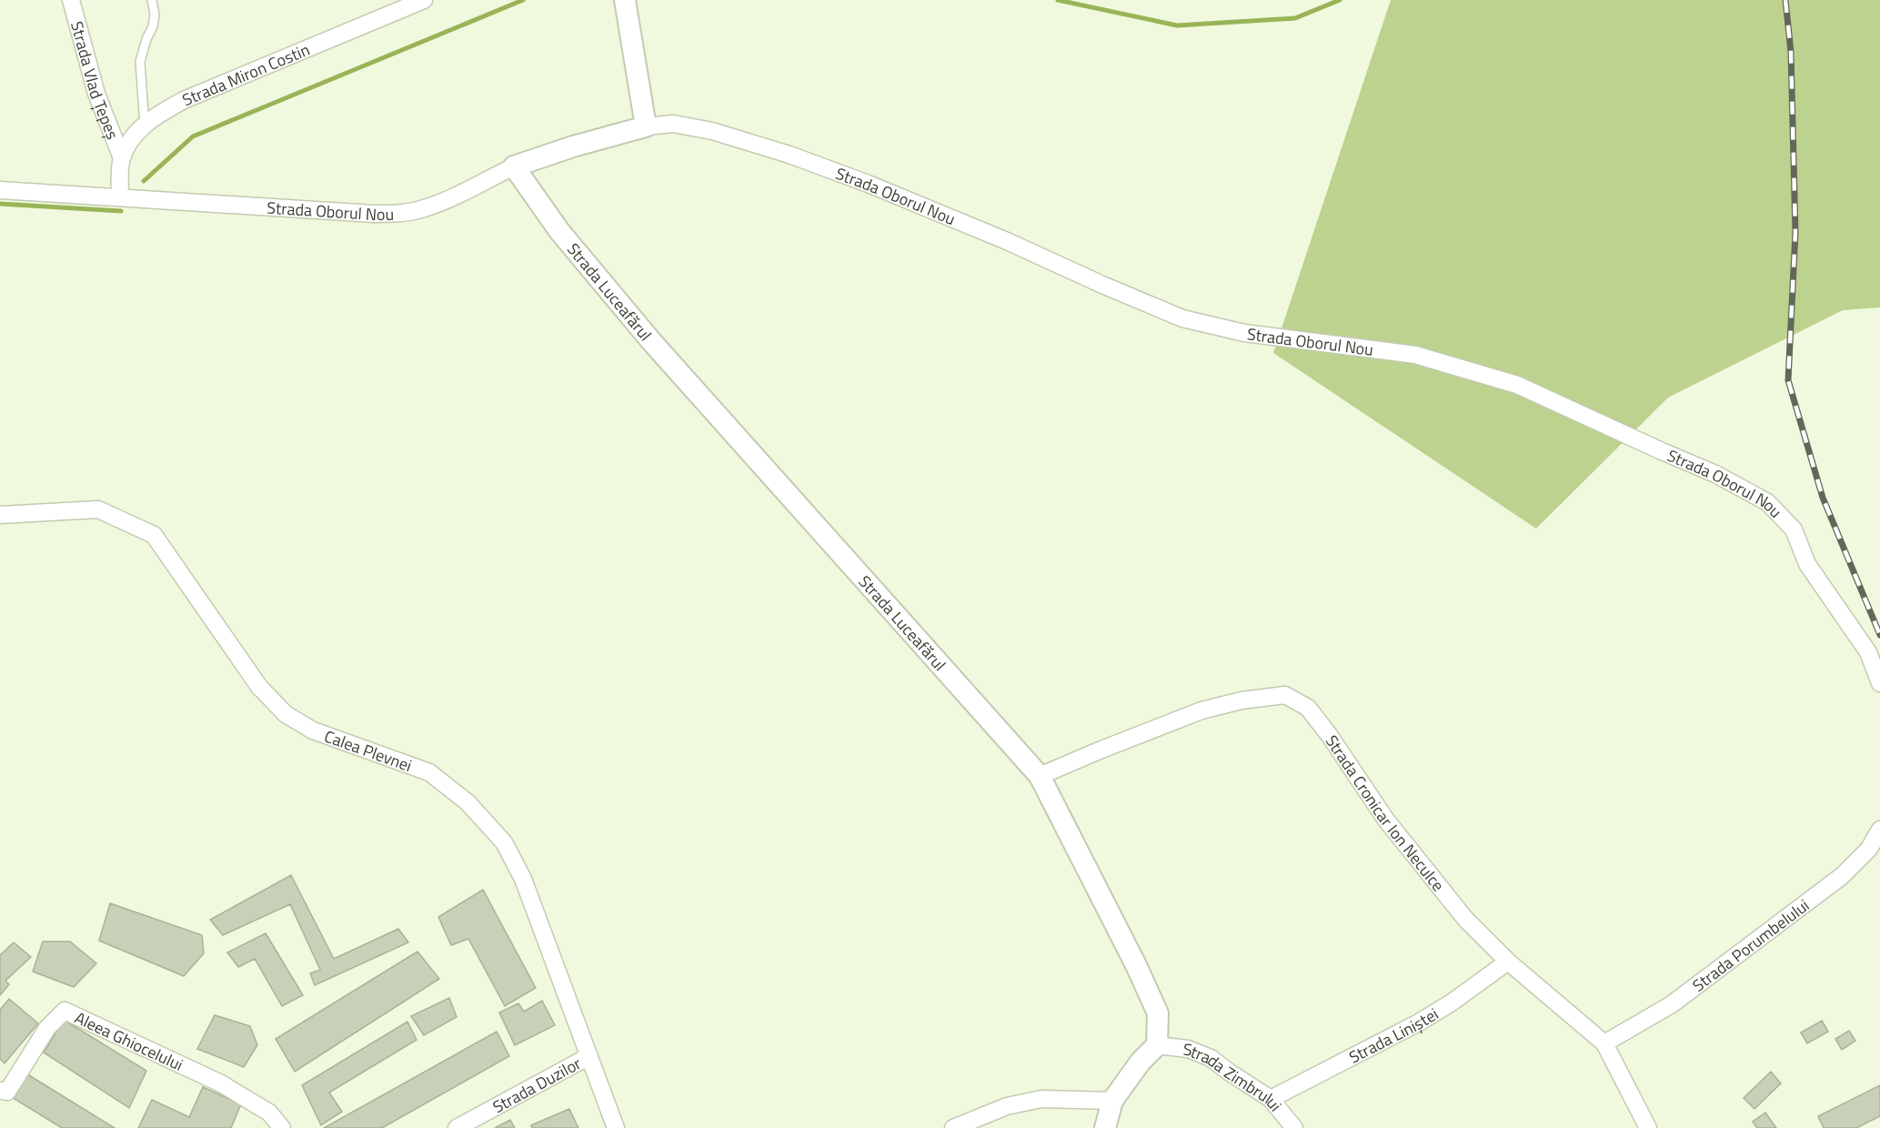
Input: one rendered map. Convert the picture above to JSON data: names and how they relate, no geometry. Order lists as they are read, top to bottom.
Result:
{
  "streets": {
    "street": [
      "Strada Miron Costin",
      "Strada Vlad Țepeș",
      "Strada Oborul Nou",
      "Strada Luceafărul",
      "Calea Plevnei",
      "Strada Cronicar Ion Neculce",
      "Strada Porumbelului",
      "Strada Liniștei",
      "Aleea Ghiocelului",
      "Strada Zimbrului",
      "Strada Duzilor"
    ]
  },
  "crossings": [
    ["Strada Miron Costin", "Strada Vlad Țepeș"],
    ["Strada Miron Costin", "Strada Oborul Nou"],
    ["Strada Oborul Nou", "Strada Luceafărul"],
    ["Strada Luceafărul", "Strada Cronicar Ion Neculce"],
    ["Strada Luceafărul", "Strada Zimbrului"],
    ["Calea Plevnei", "Strada Duzilor"],
    ["Strada Cronicar Ion Neculce", "Strada Porumbelului"],
    ["Strada Cronicar Ion Neculce", "Strada Liniștei"],
    ["Strada Liniștei", "Strada Zimbrului"]
  ]
}
